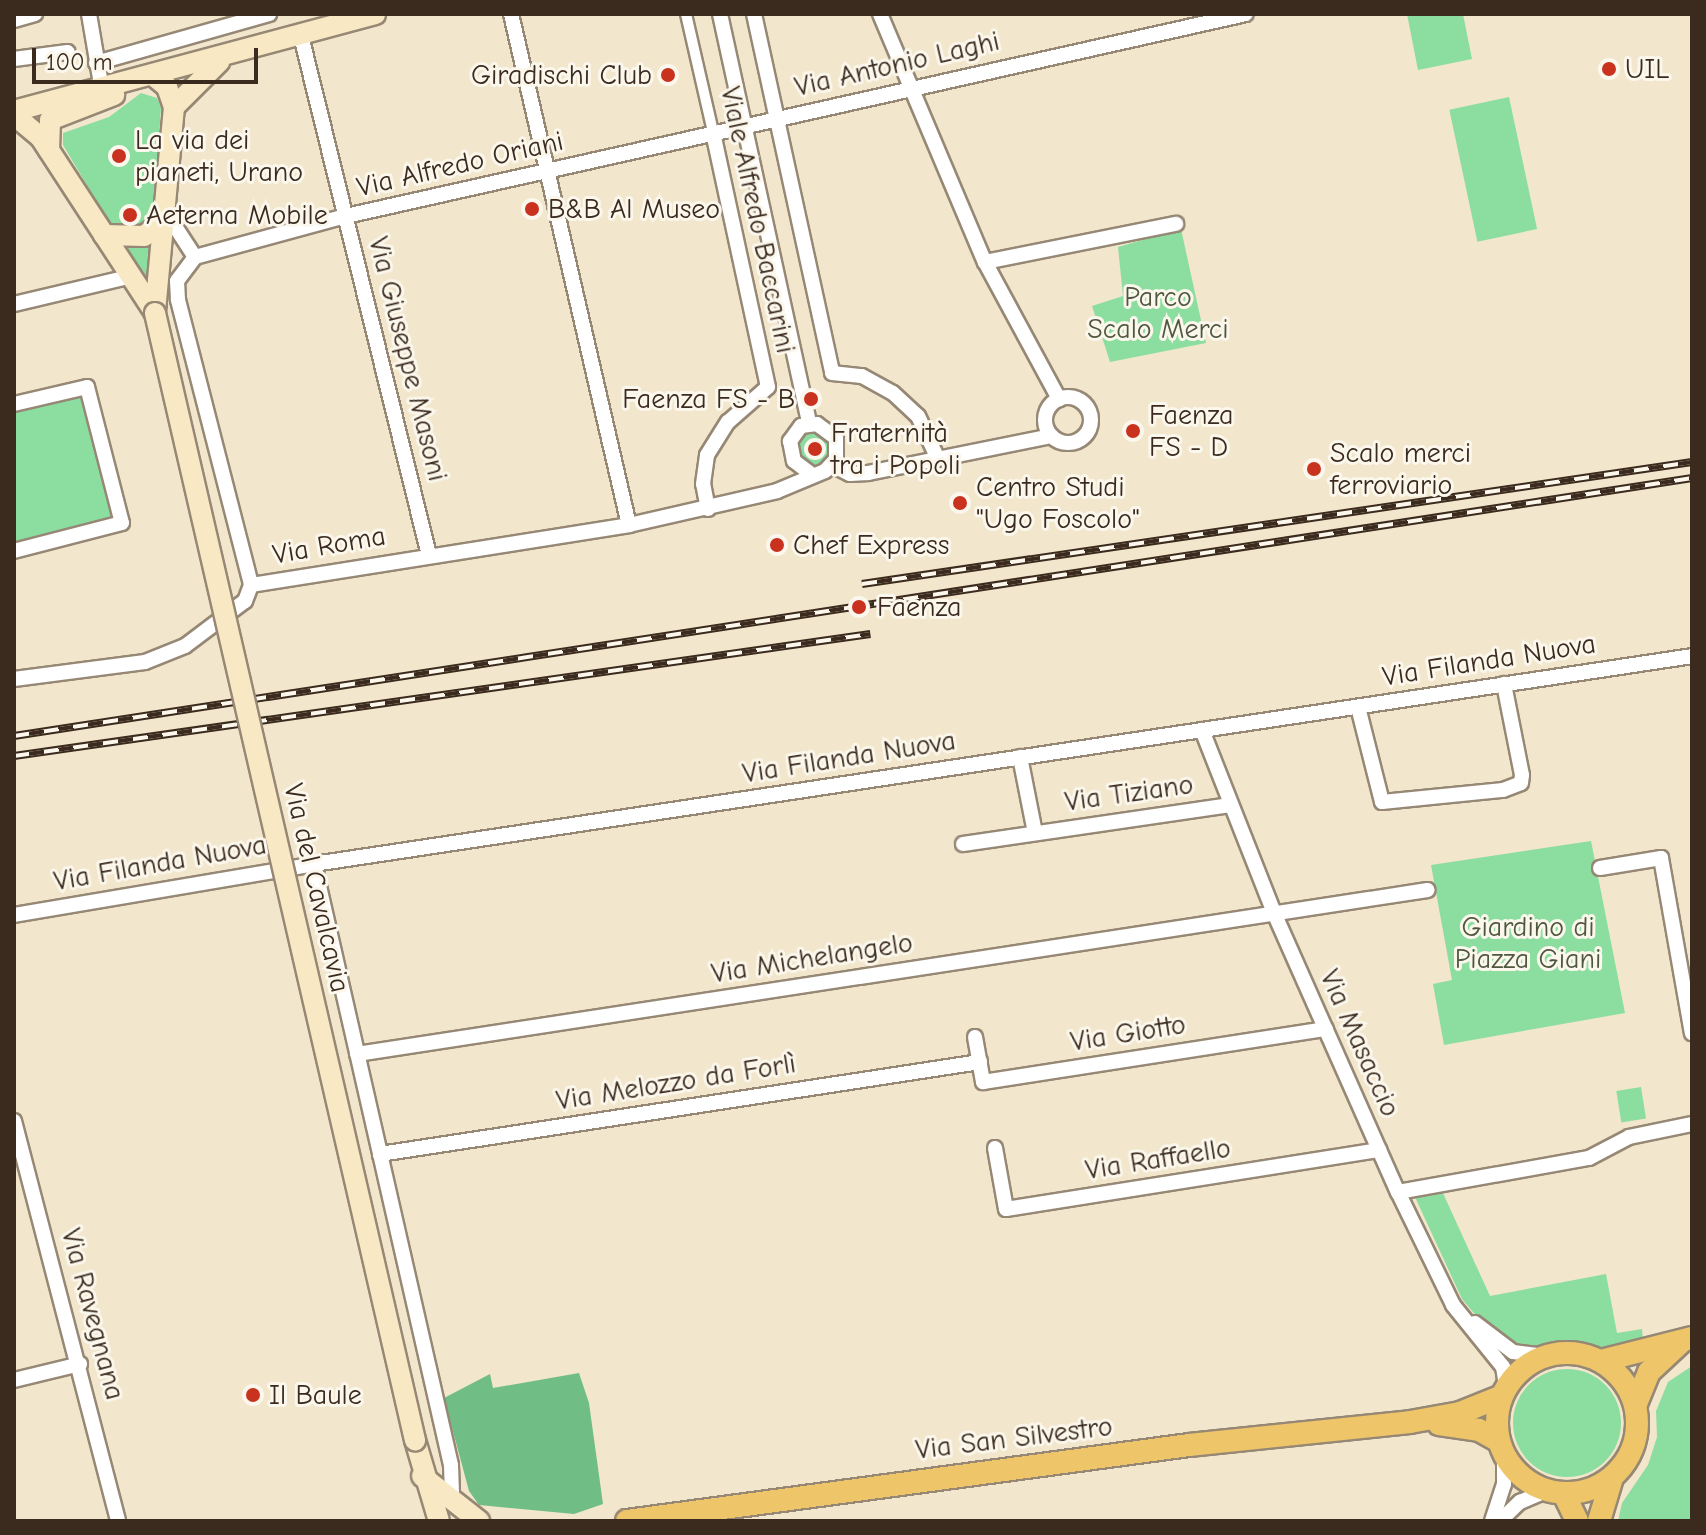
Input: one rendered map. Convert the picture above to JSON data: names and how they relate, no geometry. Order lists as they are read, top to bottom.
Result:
{
  "streets": {
    "main road": ["Via del Cavalcavia", "Via San Silvestro"],
    "street": [
      "Via Antonio Laghi",
      "Via Alfredo Oriani",
      "Viale Alfredo Baccarini",
      "Via Giuseppe Masoni",
      "Via Roma",
      "Via Filanda Nuova",
      "Via Tiziano",
      "Via Michelangelo",
      "Via Giotto",
      "Via Masaccio",
      "Via Melozzo da Forlì",
      "Via Raffaello",
      "Via Ravegnana"
    ]
  },
  "crossings": [
    ["Via Antonio Laghi", "Via Alfredo Oriani"],
    ["Via Antonio Laghi", "Viale Alfredo Baccarini"],
    ["Via Alfredo Oriani", "Viale Alfredo Baccarini"],
    ["Via Alfredo Oriani", "Via Giuseppe Masoni"],
    ["Via Alfredo Oriani", "Via Roma"],
    ["Viale Alfredo Baccarini", "Via Roma"],
    ["Via Giuseppe Masoni", "Via Roma"],
    ["Via Filanda Nuova", "Via Tiziano"],
    ["Via Filanda Nuova", "Via del Cavalcavia"],
    ["Via Filanda Nuova", "Via Masaccio"],
    ["Via Tiziano", "Via Masaccio"],
    ["Via del Cavalcavia", "Via Michelangelo"],
    ["Via del Cavalcavia", "Via Melozzo da Forlì"],
    ["Via Michelangelo", "Via Masaccio"],
    ["Via Giotto", "Via Masaccio"],
    ["Via Giotto", "Via Melozzo da Forlì"],
    ["Via Masaccio", "Via Raffaello"],
    ["Via Masaccio", "Via San Silvestro"]
  ],
  "parks": ["Parco Scalo Merci", "Giardino di Piazza Giani"],
  "places": [
    "UIL",
    "Giradischi Club",
    "La via dei pianeti, Urano",
    "B&B Al Museo",
    "Aeterna Mobile",
    "Faenza FS - B",
    "Faenza FS - D",
    "Fraternità tra i Popoli",
    "Scalo merci ferroviario",
    "Centro Studi \"Ugo Foscolo\"",
    "Chef Express",
    "Faenza",
    "Il Baule"
  ],
  "scale_bar": "100 m"
}
